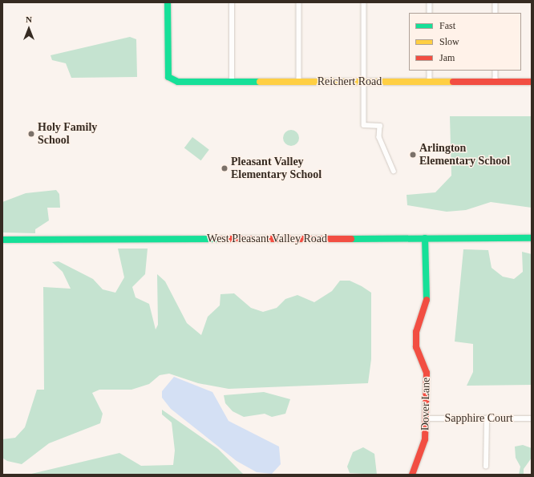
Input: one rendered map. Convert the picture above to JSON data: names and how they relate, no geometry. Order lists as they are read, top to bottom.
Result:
{
  "streets": {
    "street": [
      "Reichert Road",
      "West Pleasant Valley Road",
      "Dover Lane",
      "Sapphire Court"
    ]
  },
  "crossings": [
    ["West Pleasant Valley Road", "Dover Lane"],
    ["Dover Lane", "Sapphire Court"]
  ],
  "places": ["Holy Family School", "Arlington Elementary School", "Pleasant Valley Elementary School"],
  "legend": ["Fast", "Slow", "Jam"],
  "north": "top"
}
